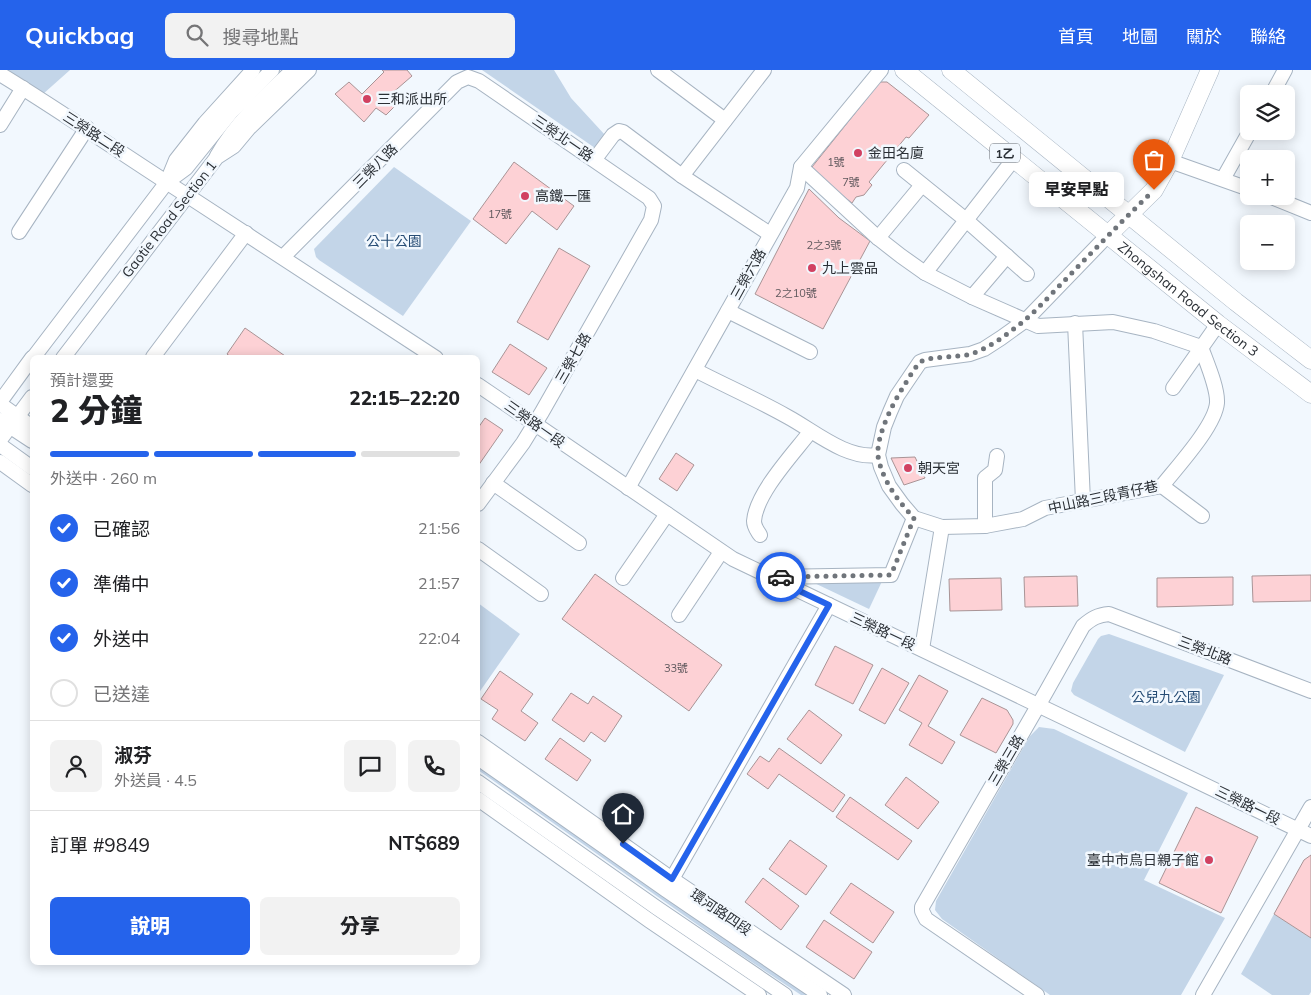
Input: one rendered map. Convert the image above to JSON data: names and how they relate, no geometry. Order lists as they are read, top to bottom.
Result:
{
  "streets": {
    "main road": ["1乙", "Zhongshan Road Section 3"],
    "street": [
      "三榮路二段",
      "三榮北一路",
      "三榮八路",
      "Gaotie Road Section 1",
      "三榮六路",
      "三榮七路",
      "三榮路一段",
      "中山路三段青仔巷",
      "三榮北路",
      "三榮三路",
      "環河路四段"
    ]
  },
  "crossings": [
    ["三榮路二段", "Gaotie Road Section 1"],
    ["三榮北一路", "三榮八路"],
    ["三榮北一路", "三榮七路"],
    ["三榮六路", "三榮路一段"],
    ["三榮七路", "三榮路一段"],
    ["三榮路一段", "三榮三路"],
    ["三榮北路", "三榮三路"]
  ],
  "parks": ["公十公園", "公兒九公園"],
  "places": [
    "三和派出所",
    "金田名廈",
    "早安早點",
    "高鐵一匯",
    "九上雲品",
    "朝天宮",
    "臺中市烏日親子館"
  ],
  "house_numbers": [
    "1號",
    "7號",
    "17號",
    "2之3號",
    "2之10號",
    "33號"
  ],
  "page": {
    "header": "Quickbag",
    "search": "搜尋地點",
    "nav": [
      "首頁",
      "地圖",
      "關於",
      "聯絡"
    ],
    "map_buttons": ["+", "−"],
    "bubble": "早安早點",
    "heading": ["2 分鐘", "預計還要", "22:15–22:20"],
    "panel": [
      "淑芬",
      "外送員 · 4.5",
      "訂單 #9849",
      "NT$689"
    ],
    "bar": "外送中 · 260 m",
    "list": [
      ["已確認", "21:56"],
      ["準備中", "21:57"],
      ["外送中", "22:04"],
      "已送達"
    ],
    "buttons": ["說明", "分享"]
  }
}
